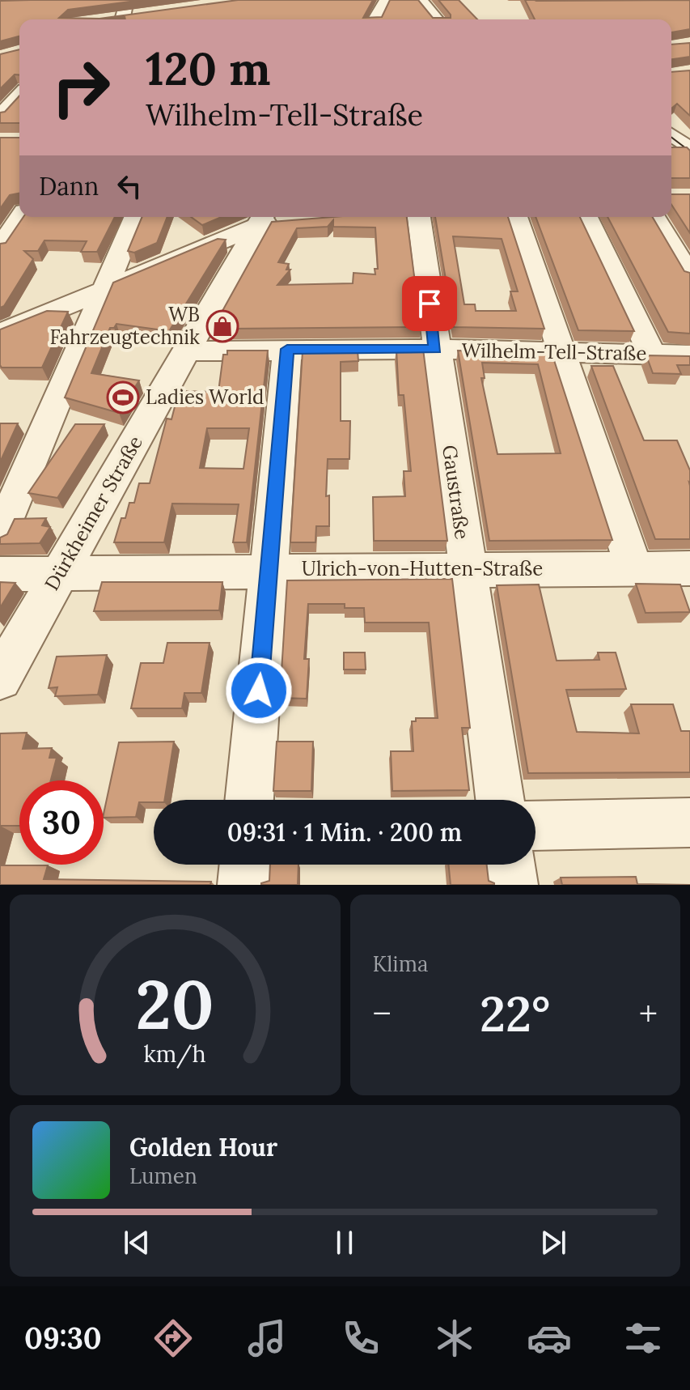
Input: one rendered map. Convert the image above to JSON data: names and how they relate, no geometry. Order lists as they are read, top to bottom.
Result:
{
  "streets": {
    "street": [
      "Wilhelm-Tell-Straße",
      "Gaustraße",
      "Dürkheimer Straße",
      "Ulrich-von-Hutten-Straße"
    ]
  },
  "crossings": [
    ["Wilhelm-Tell-Straße", "Gaustraße"],
    ["Wilhelm-Tell-Straße", "Dürkheimer Straße"],
    ["Gaustraße", "Ulrich-von-Hutten-Straße"],
    ["Dürkheimer Straße", "Ulrich-von-Hutten-Straße"]
  ],
  "places": {
    "shop": ["WB Fahrzeugtechnik"],
    "sports": ["Ladies World"]
  },
  "page": {
    "turn": ["120 m", "Wilhelm-Tell-Straße"],
    "then": "Dann",
    "limit": "30",
    "trip": "09:31 · 1 Min. · 200 m",
    "tile": "Klima",
    "heat": ["−", "22°", "+"],
    "song": ["Golden Hour", "Lumen"],
    "tabs": "09:30",
    "gauge": ["20", "km/h"]
  }
}
